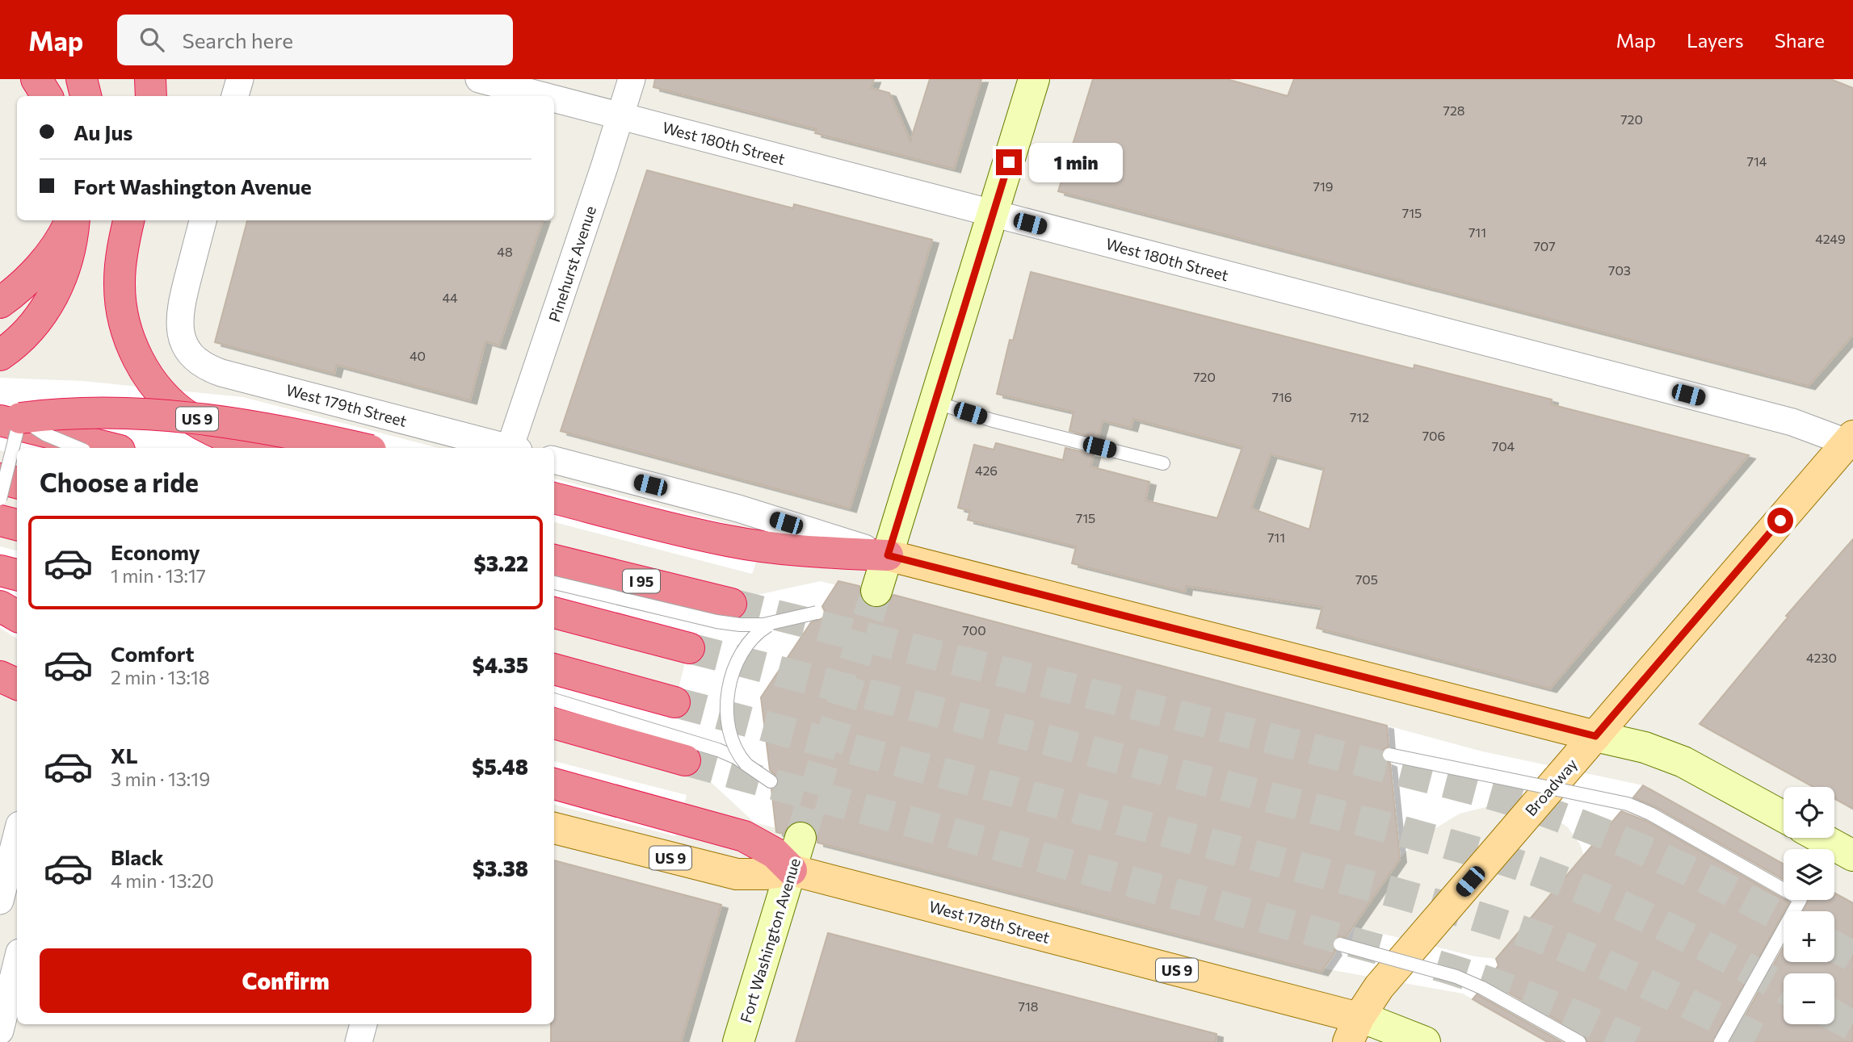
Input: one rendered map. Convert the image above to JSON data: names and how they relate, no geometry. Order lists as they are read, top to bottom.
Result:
{
  "streets": {
    "highway": ["US 9", "I 95"],
    "main road": ["Broadway", "West 178th Street", "Fort Washington Avenue"],
    "street": ["West 180th Street", "Pinehurst Avenue", "West 179th Street"]
  },
  "crossings": [
    ["West 180th Street", "Pinehurst Avenue"],
    ["West 180th Street", "Broadway"],
    ["US 9", "West 178th Street"],
    ["US 9", "Fort Washington Avenue"],
    ["Broadway", "West 178th Street"],
    ["West 178th Street", "Fort Washington Avenue"]
  ],
  "house_numbers": [
    "728",
    "720",
    "714",
    "719",
    "715",
    "711",
    "4249",
    "707",
    "48",
    "703",
    "44",
    "40",
    "720",
    "716",
    "712",
    "706",
    "704",
    "426",
    "715",
    "711",
    "705",
    "700",
    "4230",
    "718"
  ],
  "page": {
    "header": "Map",
    "search": "Search here",
    "nav": ["Map", "Layers", "Share"],
    "banner": ["Au Jus", "Fort Washington Avenue"],
    "bubble": "1 min",
    "heading": "Choose a ride",
    "list": [
      {
        "name": "Economy",
        "note": "1 min · 13:17",
        "value": "$3.22"
      },
      {
        "name": "Comfort",
        "note": "2 min · 13:18",
        "value": "$4.35"
      },
      {
        "name": "XL",
        "note": "3 min · 13:19",
        "value": "$5.48"
      },
      {
        "name": "Black",
        "note": "4 min · 13:20",
        "value": "$3.38"
      }
    ],
    "map_buttons": ["+", "−"],
    "buttons": "Confirm"
  }
}
